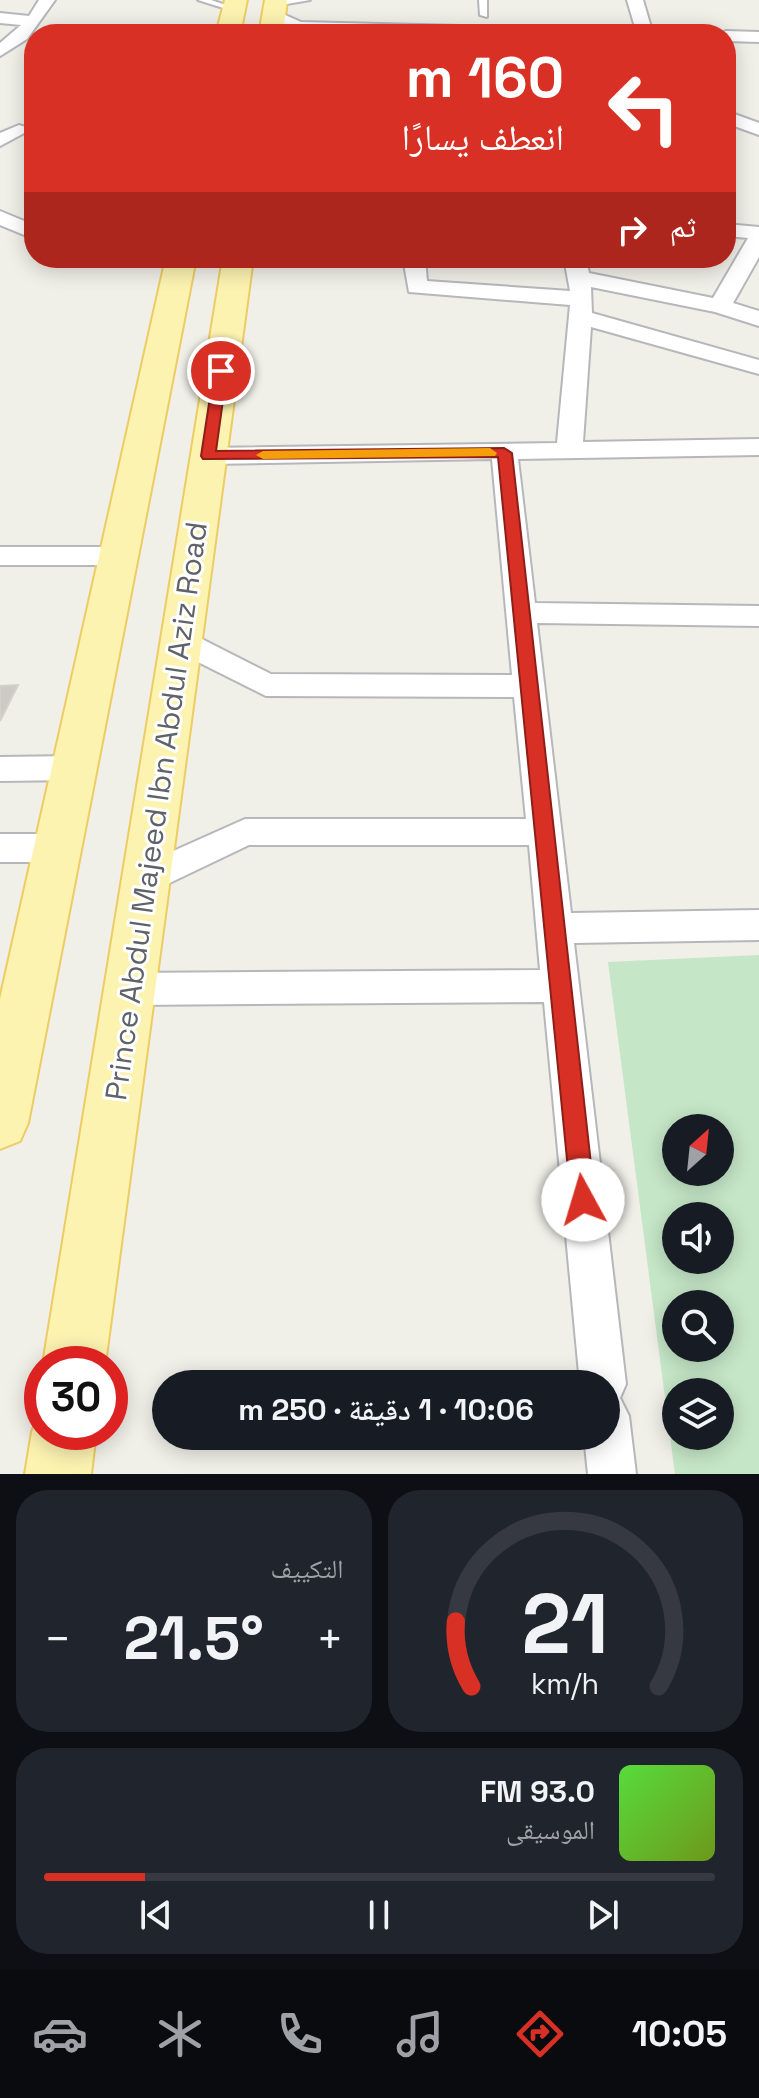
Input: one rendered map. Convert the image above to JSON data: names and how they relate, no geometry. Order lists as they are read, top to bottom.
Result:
{
  "streets": {
    "main road": ["Prince Abdul Majeed Ibn Abdul Aziz Road"]
  },
  "north": "top right",
  "page": {
    "turn": ["160 m", "انعطف يسارًا"],
    "then": "ثم",
    "limit": "30",
    "trip": "10:06 · 1 دقيقة · 250 m",
    "tile": "التكييف",
    "heat": ["−", "21.5°", "+"],
    "song": ["93.0 FM", "الموسيقى"],
    "tabs": "10:05",
    "gauge": ["21", "km/h"]
  }
}
